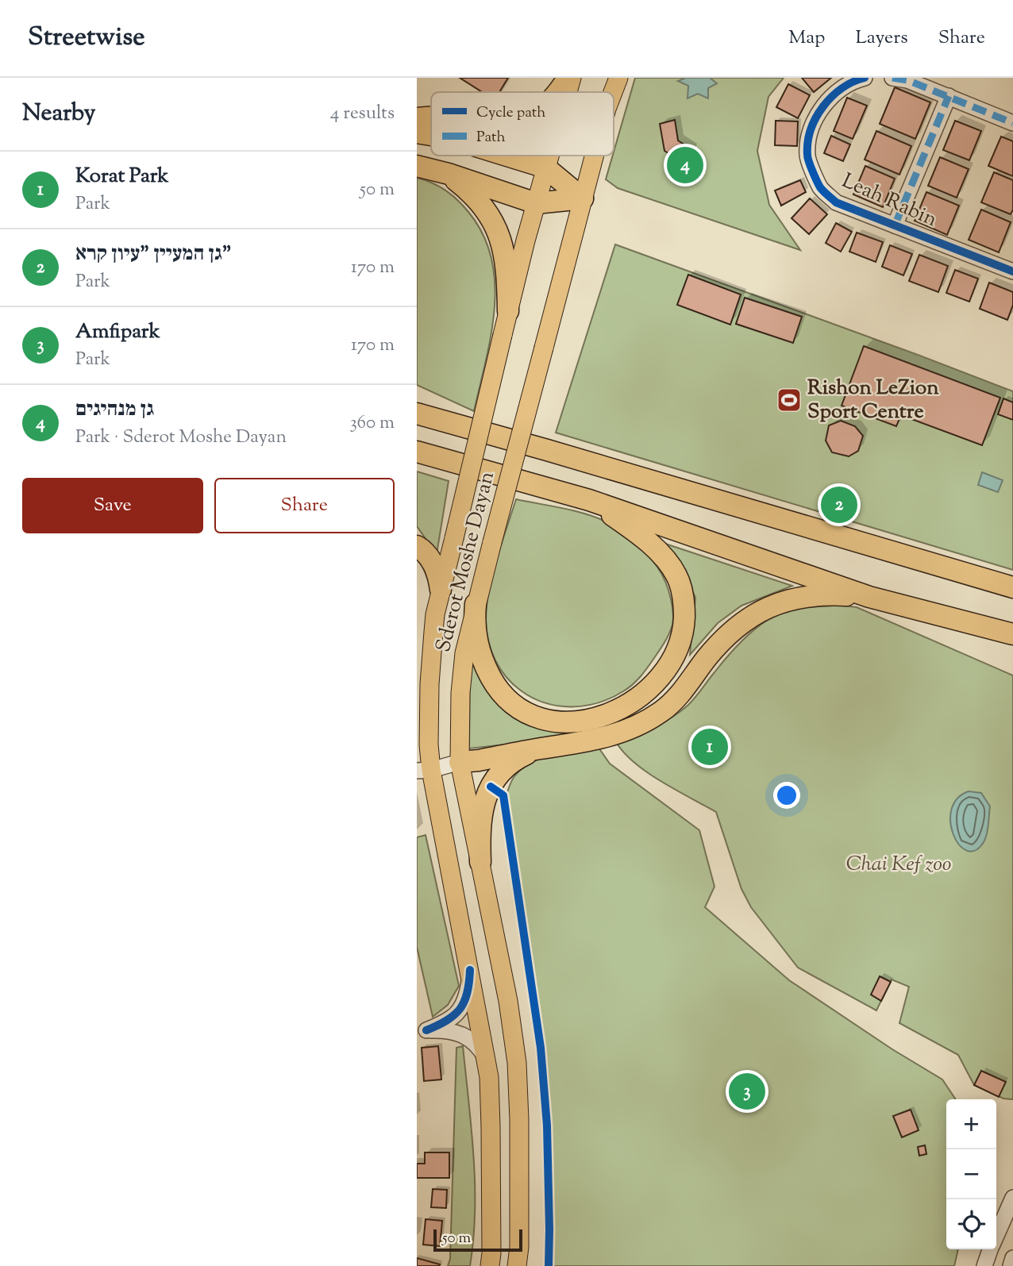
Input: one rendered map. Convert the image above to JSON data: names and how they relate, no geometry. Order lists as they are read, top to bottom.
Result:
{
  "streets": {
    "main road": ["Sderot Moshe Dayan"],
    "street": ["Leah Rabin"]
  },
  "parks": ["Chai Kef zoo"],
  "places": {
    "sports": ["Rishon LeZion Sport Centre"]
  },
  "legend": ["Cycle path", "Path"],
  "scale_bar": "50 m",
  "page": {
    "header": "Streetwise",
    "nav": ["Map", "Layers", "Share"],
    "heading": ["Nearby", "4 results"],
    "pins": [
      "4",
      "2",
      "1",
      "3"
    ],
    "list": [
      {
        "mark": "1",
        "name": "Korat Park",
        "note": "Park",
        "value": "50 m"
      },
      {
        "mark": "2",
        "name": "גן המעיין \"עיון קרא\"",
        "note": "Park",
        "value": "170 m"
      },
      {
        "mark": "3",
        "name": "Amfipark",
        "note": "Park",
        "value": "170 m"
      },
      {
        "mark": "4",
        "name": "גן מנהיגים",
        "note": "Park · Sderot Moshe Dayan",
        "value": "360 m"
      }
    ],
    "buttons": ["Save", "Share"],
    "map_buttons": ["+", "−"],
    "scale": "50 m"
  }
}
